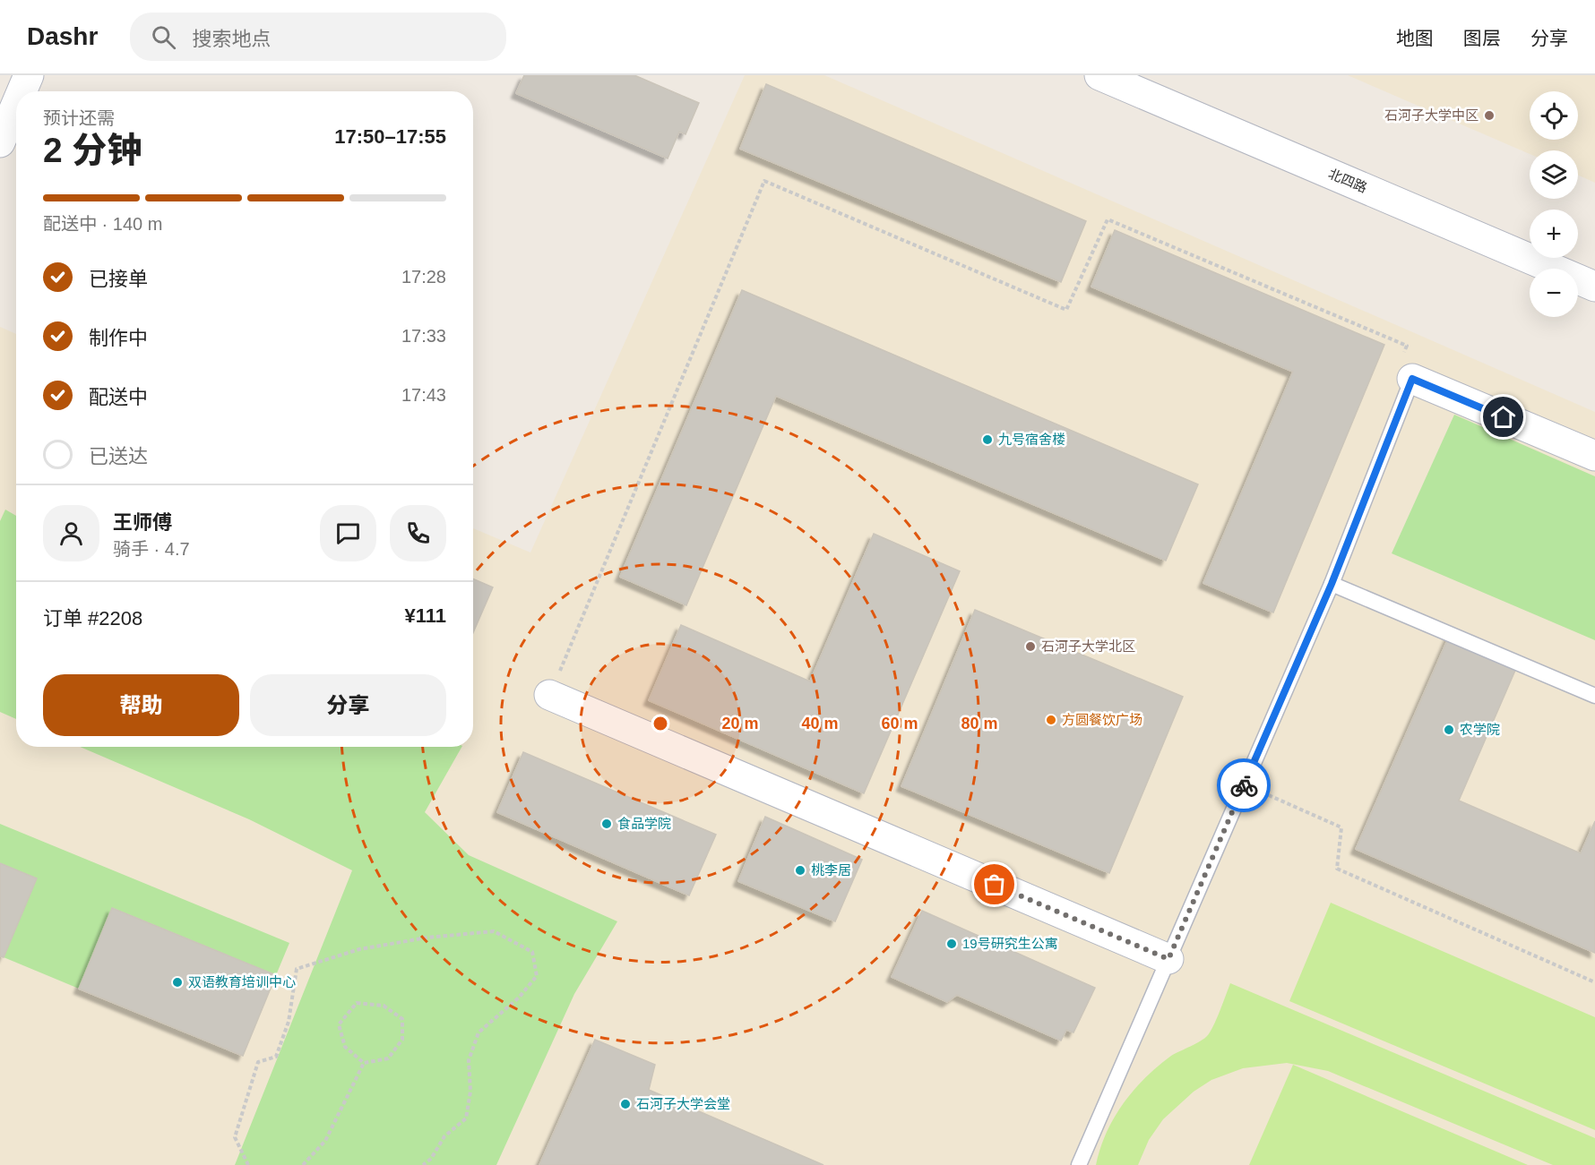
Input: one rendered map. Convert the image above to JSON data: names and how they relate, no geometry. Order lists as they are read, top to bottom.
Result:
{
  "streets": {
    "street": ["北四路"]
  },
  "places": [
    "石河子大学中区",
    "九号宿舍楼",
    "石河子大学北区",
    "方圆餐饮广场",
    "农学院",
    "食品学院",
    "桃李居",
    "19号研究生公寓",
    "双语教育培训中心",
    "石河子大学会堂"
  ],
  "page": {
    "header": "Dashr",
    "search": "搜索地点",
    "nav": ["地图", "图层", "分享"],
    "map_buttons": ["+", "−"],
    "heading": ["2 分钟", "预计还需", "17:50–17:55"],
    "panel": [
      "王师傅",
      "骑手 · 4.7",
      "订单 #2208",
      "¥111"
    ],
    "bar": "配送中 · 140 m",
    "list": [
      ["已接单", "17:28"],
      ["制作中", "17:33"],
      ["配送中", "17:43"],
      "已送达"
    ],
    "buttons": ["帮助", "分享"]
  },
  "rings": [
    "20 m",
    "40 m",
    "60 m",
    "80 m"
  ]
}
